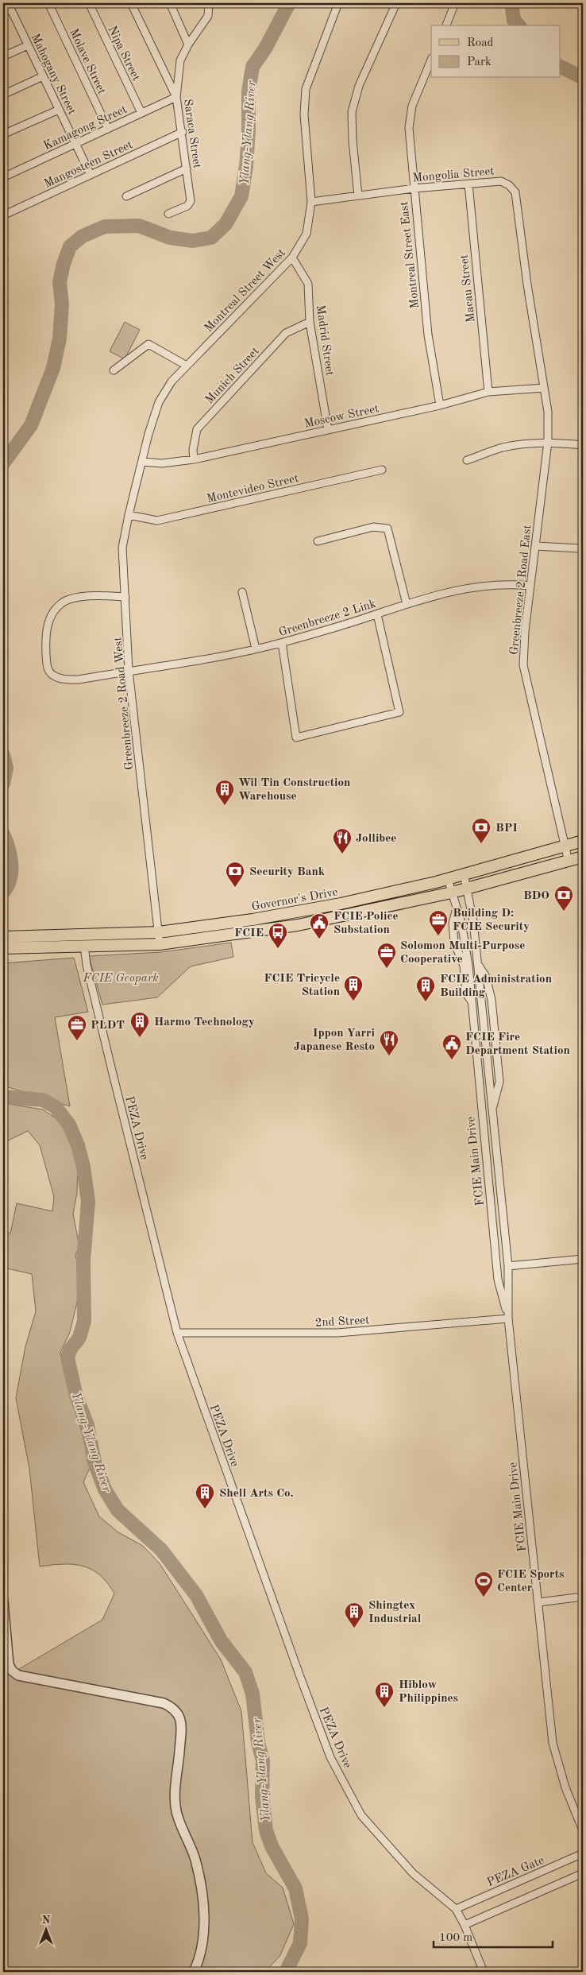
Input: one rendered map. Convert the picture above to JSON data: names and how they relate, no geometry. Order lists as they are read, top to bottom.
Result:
{
  "streets": {
    "main road": ["Governor's Drive"],
    "street": [
      "Nipa Street",
      "Molave Street",
      "Mahogany Street",
      "Kamagong Street",
      "Saraca Street",
      "Mangosteen Street",
      "Mongolia Street",
      "Montreal Street East",
      "Macau Street",
      "Montreal Street West",
      "Madrid Street",
      "Munich Street",
      "Moscow Street",
      "Montevideo Street",
      "Greenbreeze 2 Road East",
      "Greenbreeze 2 Link",
      "Greenbreeze 2 Road West",
      "PEZA Drive",
      "FCIE Main Drive",
      "2nd Street",
      "PEZA Gate"
    ]
  },
  "crossings": [
    ["Nipa Street", "Kamagong Street"],
    ["Molave Street", "Kamagong Street"],
    ["Mahogany Street", "Kamagong Street"],
    ["Mahogany Street", "Mangosteen Street"],
    ["Kamagong Street", "Saraca Street"],
    ["Saraca Street", "Mangosteen Street"],
    ["Mongolia Street", "Montreal Street East"],
    ["Mongolia Street", "Macau Street"],
    ["Mongolia Street", "Montreal Street West"],
    ["Mongolia Street", "Moscow Street"],
    ["Mongolia Street", "Greenbreeze 2 Road East"],
    ["Montreal Street East", "Moscow Street"],
    ["Macau Street", "Moscow Street"],
    ["Montreal Street West", "Madrid Street"],
    ["Montreal Street West", "Moscow Street"],
    ["Montreal Street West", "Greenbreeze 2 Road West"],
    ["Madrid Street", "Munich Street"],
    ["Madrid Street", "Moscow Street"],
    ["Munich Street", "Moscow Street"],
    ["Moscow Street", "Greenbreeze 2 Road East"],
    ["Moscow Street", "Greenbreeze 2 Road West"],
    ["Montevideo Street", "Greenbreeze 2 Road West"],
    ["Greenbreeze 2 Road East", "Greenbreeze 2 Link"],
    ["Greenbreeze 2 Road East", "Governor's Drive"],
    ["Greenbreeze 2 Link", "Greenbreeze 2 Road West"],
    ["Greenbreeze 2 Road West", "Governor's Drive"],
    ["Governor's Drive", "FCIE Main Drive"],
    ["PEZA Drive", "2nd Street"],
    ["PEZA Drive", "PEZA Gate"],
    ["FCIE Main Drive", "2nd Street"]
  ],
  "water": ["Ylang-Ylang River"],
  "parks": ["FCIE Geopark"],
  "places": {
    "building": [
      "Wil Tin Construction Warehouse",
      "FCIE Tricycle Station",
      "FCIE Administration Building",
      "Harmo Technology",
      "Shell Arts Co.",
      "Shingtex Industrial",
      "Hiblow Philippines"
    ],
    "bank": ["BPI", "Security Bank", "BDO"],
    "restaurant": ["Jollibee", "Ippon Yarri Japanese Resto"],
    "office": ["Building D: FCIE Security", "Solomon Multi-Purpose Cooperative", "PLDT"],
    "public building": ["FCIE Police Substation", "FCIE Fire Department Station"],
    "bus stop": ["FCIE"],
    "sports": ["FCIE Sports Center"]
  },
  "legend": ["Road", "Park"],
  "scale_bar": "100 m",
  "north": "top"
}
